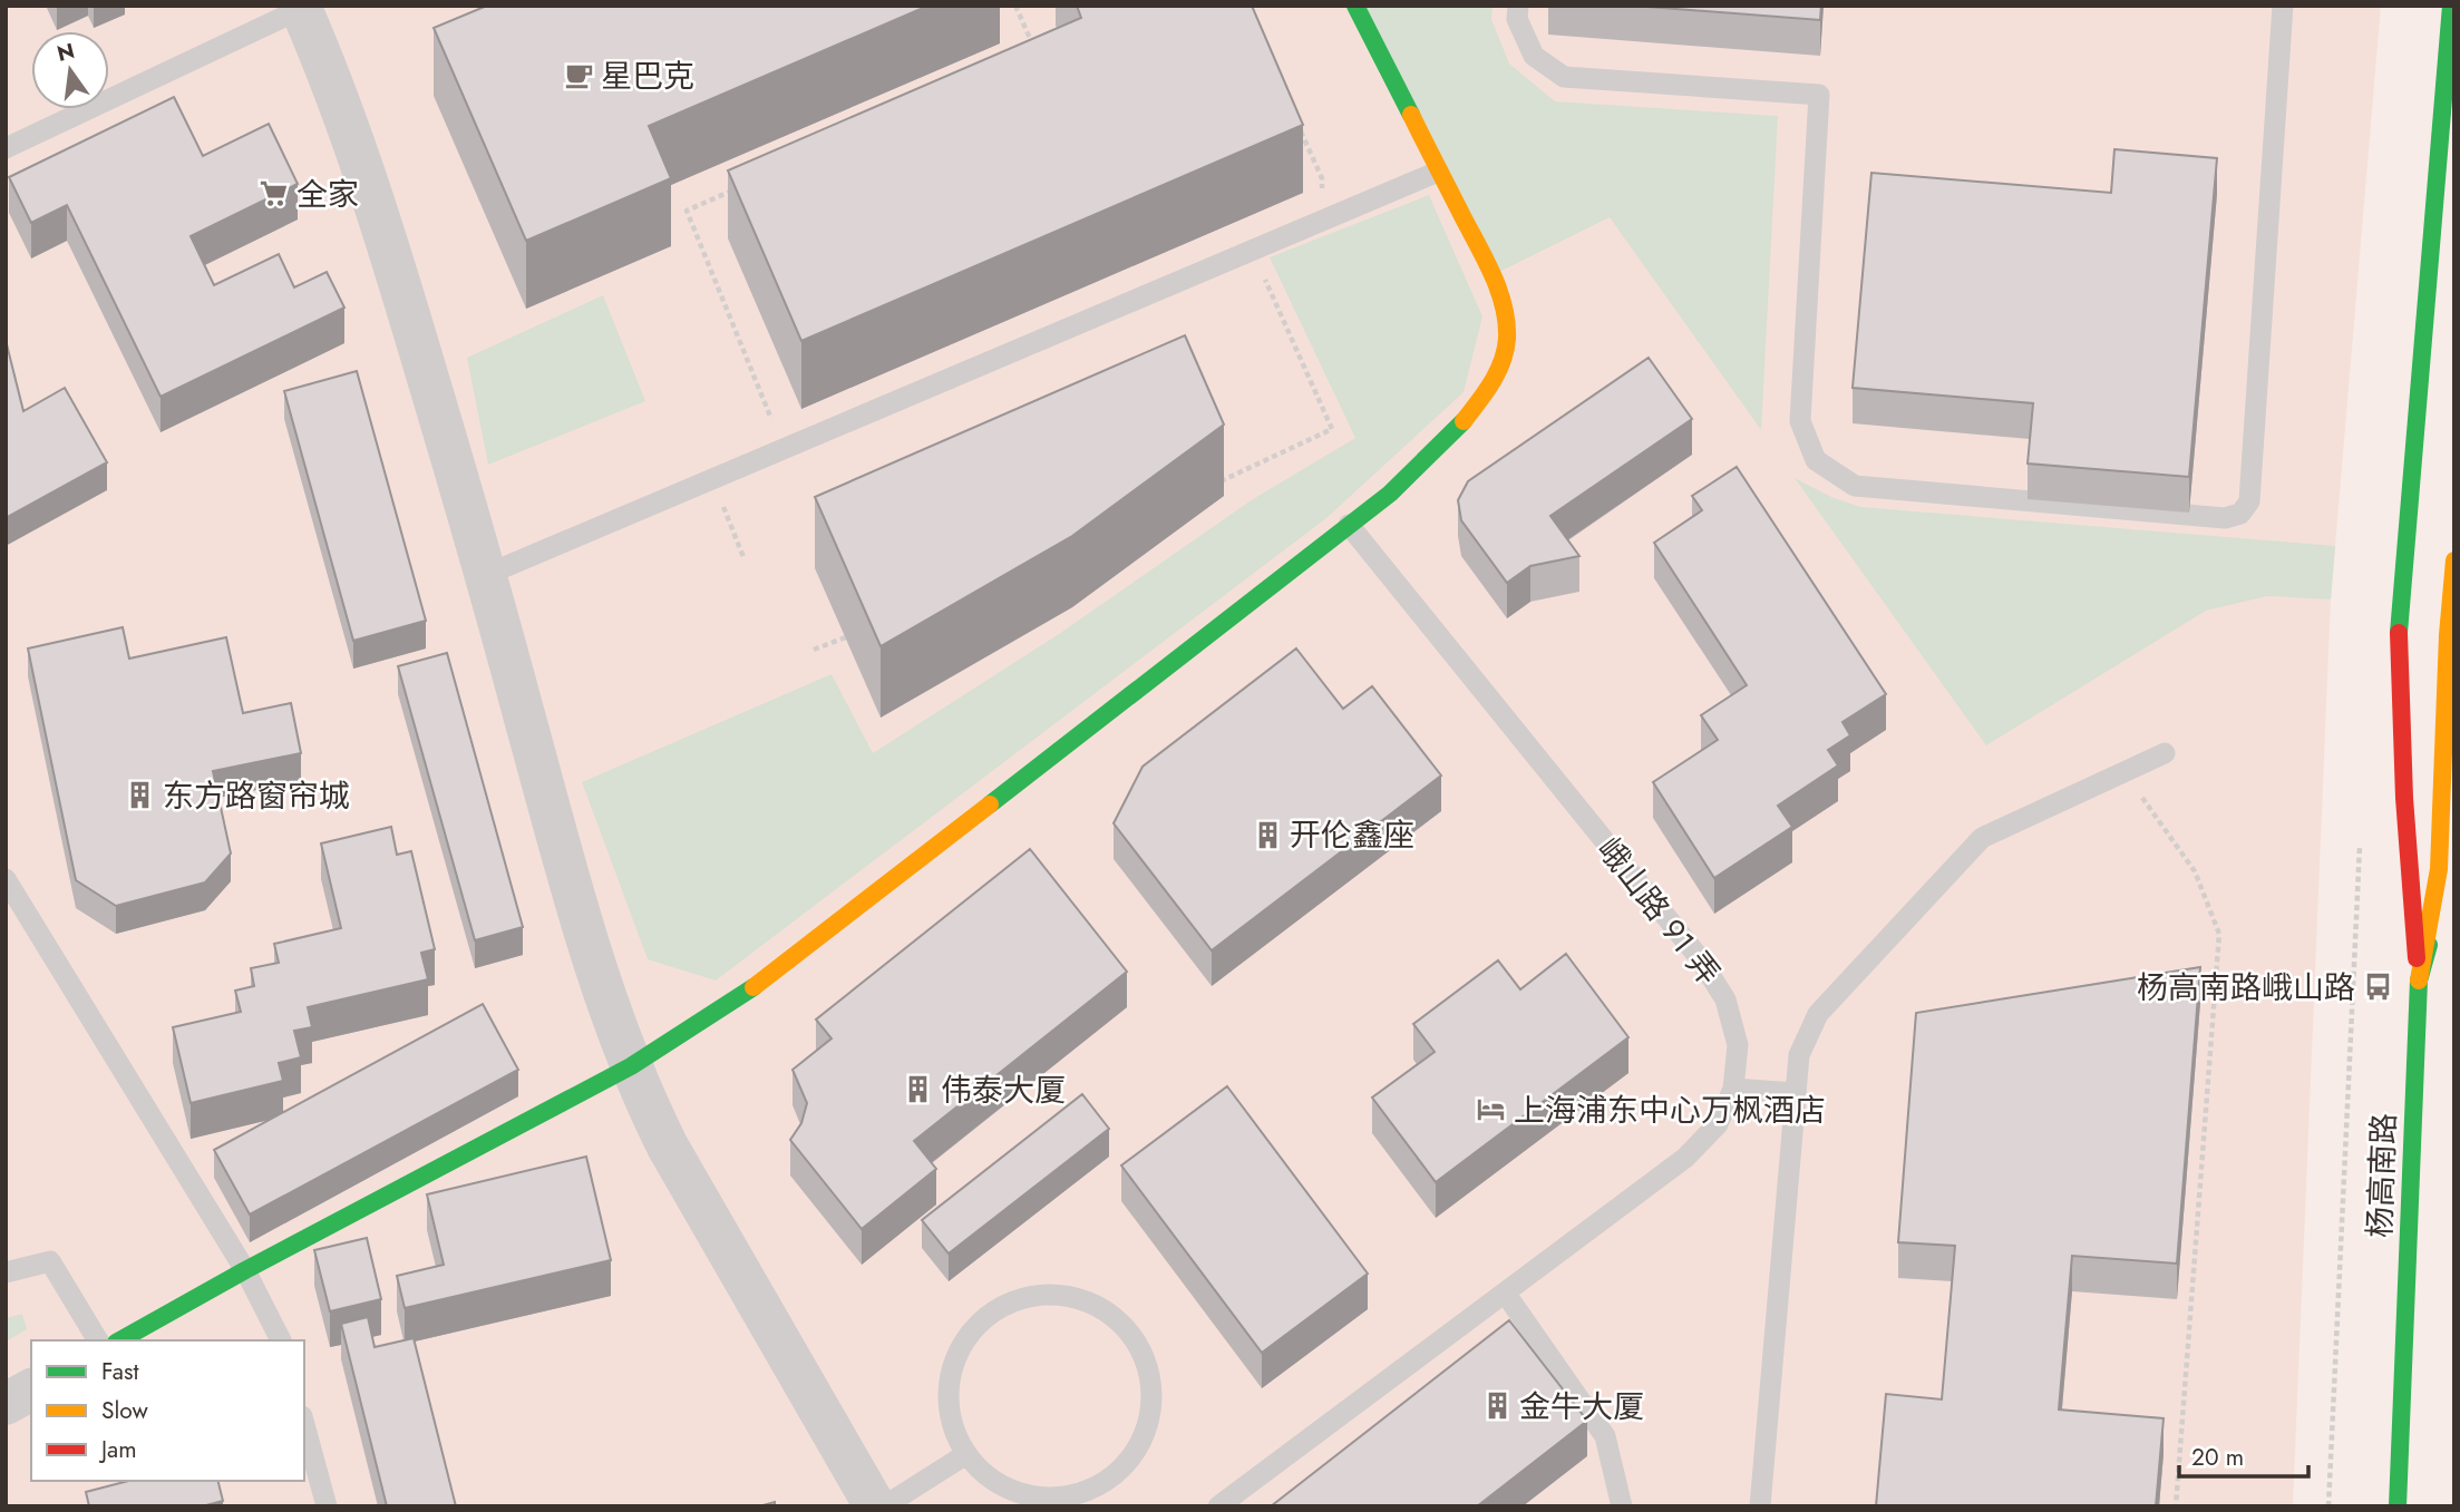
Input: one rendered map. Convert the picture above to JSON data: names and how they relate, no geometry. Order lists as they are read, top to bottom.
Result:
{
  "streets": {
    "main road": ["杨高南路"],
    "lane": ["峨山路 91 弄"]
  },
  "places": {
    "cafe": ["星巴克"],
    "supermarket": ["全家"],
    "building": [
      "东方路窗帘城",
      "开伦鑫座",
      "伟泰大厦",
      "金牛大厦"
    ],
    "bus stop": ["杨高南路峨山路"],
    "hotel": ["上海浦东中心万枫酒店"]
  },
  "legend": ["Fast", "Slow", "Jam"],
  "scale_bar": "20 m",
  "north": "top"
}
